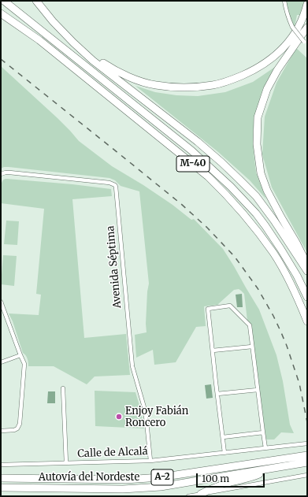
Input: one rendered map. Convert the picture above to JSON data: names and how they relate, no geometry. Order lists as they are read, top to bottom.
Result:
{
  "streets": {
    "highway": ["M-40", "Autovía del Nordeste", "A-2"],
    "street": ["Avenida Séptima", "Calle de Alcalá"]
  },
  "crossings": [
    ["Avenida Séptima", "Calle de Alcalá"]
  ],
  "places": ["Enjoy Fabián Roncero"],
  "scale_bar": "100 m"
}
